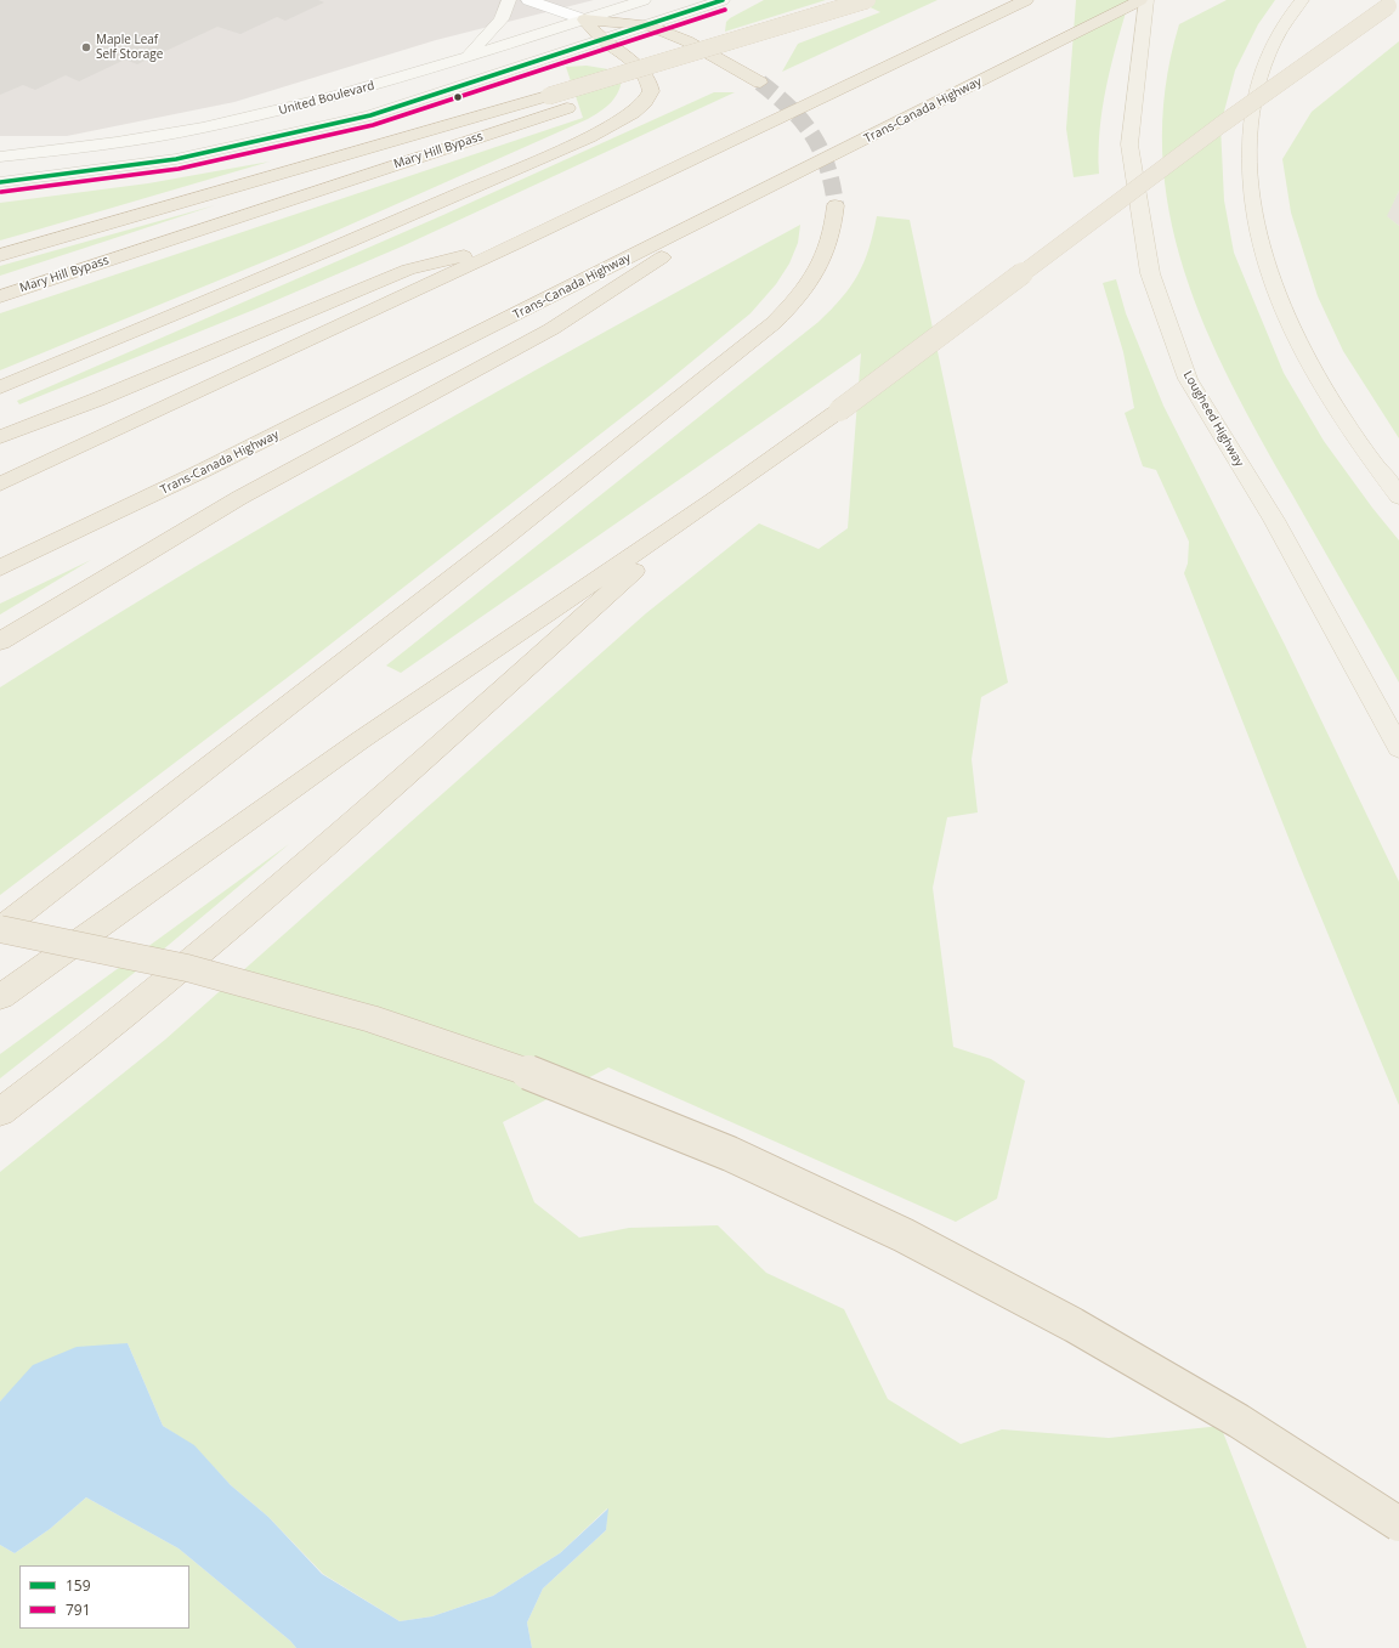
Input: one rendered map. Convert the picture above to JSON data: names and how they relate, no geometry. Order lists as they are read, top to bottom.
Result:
{
  "streets": {
    "highway": ["Trans-Canada Highway", "Mary Hill Bypass"],
    "main road": ["United Boulevard", "Lougheed Highway"]
  },
  "places": ["Maple Leaf Self Storage"],
  "lines": ["transit line 159", "transit line 791"],
  "legend": ["159", "791"]
}
